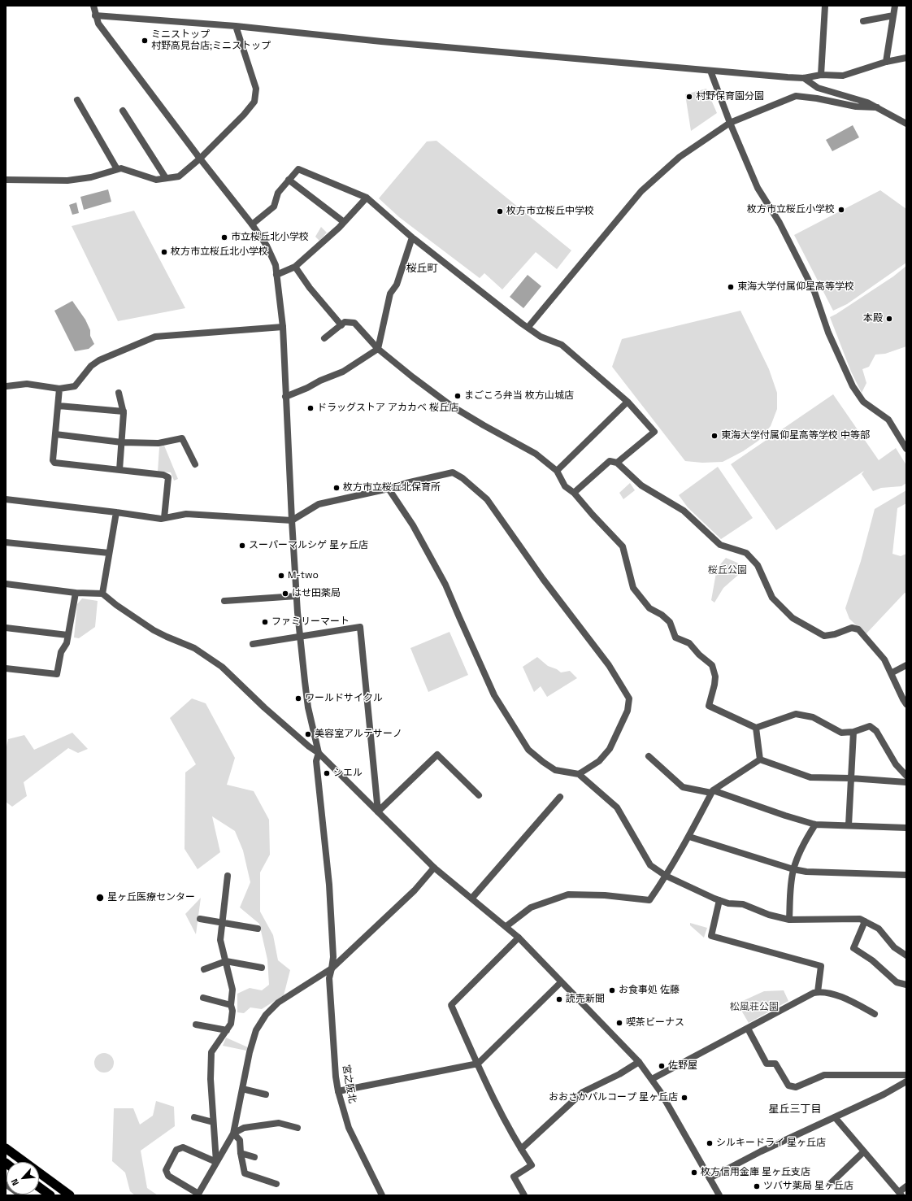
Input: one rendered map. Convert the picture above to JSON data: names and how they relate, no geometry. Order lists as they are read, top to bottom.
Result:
{
  "streets": {
    "street": ["宮之阪北"]
  },
  "districts": ["桜丘町", "星丘三丁目"],
  "parks": ["桜丘公園", "松風荘公園"],
  "places": [
    "ミニストップ 村野高見台店;ミニストップ",
    "村野保育園分園",
    "枚方市立桜丘小学校",
    "枚方市立桜丘中学校",
    "市立桜丘北小学校",
    "枚方市立桜丘北小学校",
    "東海大学付属仰星高等学校",
    "本殿",
    "まごころ弁当 枚方山城店",
    "ドラッグストア アカカベ 桜丘店",
    "東海大学付属仰星高等学校 中等部",
    "枚方市立桜丘北保育所",
    "スーパーマルシゲ 星ヶ丘店",
    "M-two",
    "はせ田薬局",
    "ファミリーマート",
    "ワールドサイクル",
    "美容室アルテサーノ",
    "シエル",
    "星ヶ丘医療センター",
    "お食事処 佐藤",
    "読売新聞",
    "喫茶ビーナス",
    "佐野屋",
    "おおさかパルコープ 星ヶ丘店",
    "シルキードライ 星ヶ丘店",
    "枚方信用金庫 星ヶ丘支店",
    "ツバサ薬局 星ヶ丘店"
  ],
  "north": "bottom left"
}
